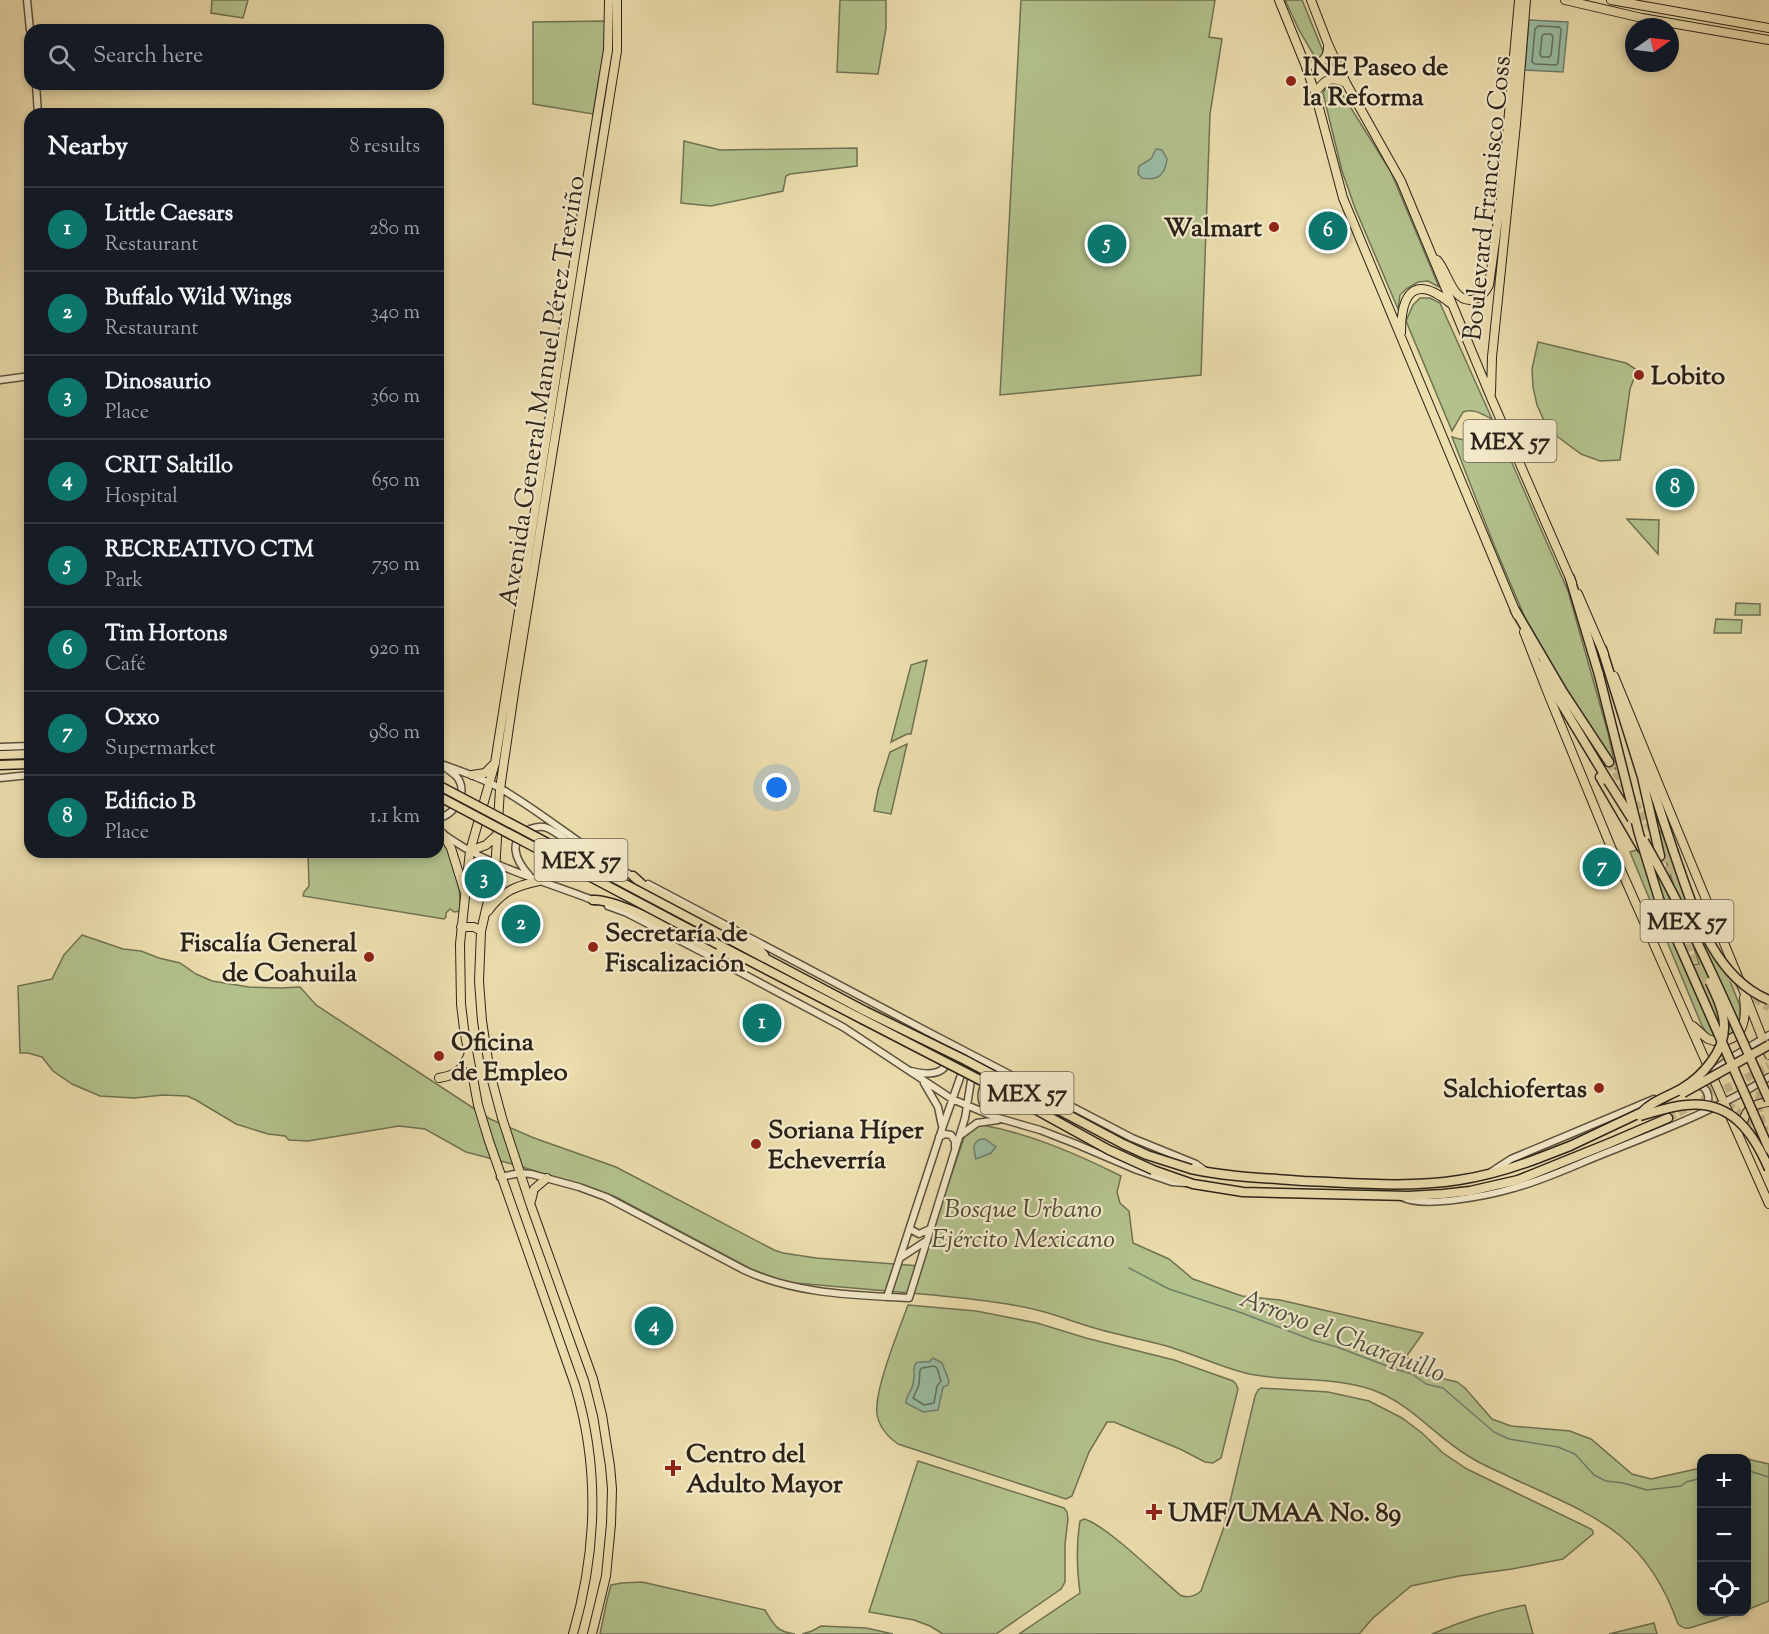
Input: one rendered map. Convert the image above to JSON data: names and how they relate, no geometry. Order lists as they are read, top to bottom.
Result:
{
  "streets": {
    "highway": ["MEX 57"],
    "main road": ["Boulevard Francisco Coss", "Avenida General Manuel Pérez Treviño"]
  },
  "crossings": [
    ["Boulevard Francisco Coss", "MEX 57"]
  ],
  "water": ["Arroyo el Charquillo"],
  "parks": ["Bosque Urbano Ejército Mexicano"],
  "places": {
    "other": [
      "INE Paseo de la Reforma",
      "Walmart",
      "Lobito",
      "Secretaría de Fiscalización",
      "Fiscalía General de Coahuila",
      "Oficina de Empleo",
      "Salchiofertas",
      "Soriana Híper Echeverría"
    ],
    "health": ["Centro del Adulto Mayor", "UMF/UMAA No. 89"]
  },
  "north": "right",
  "page": {
    "search": "Search here",
    "heading": ["Nearby", "8 results"],
    "list": [
      {
        "mark": "1",
        "name": "Little Caesars",
        "note": "Restaurant",
        "value": "280 m"
      },
      {
        "mark": "2",
        "name": "Buffalo Wild Wings",
        "note": "Restaurant",
        "value": "340 m"
      },
      {
        "mark": "3",
        "name": "Dinosaurio",
        "note": "Place",
        "value": "360 m"
      },
      {
        "mark": "4",
        "name": "CRIT Saltillo",
        "note": "Hospital",
        "value": "650 m"
      },
      {
        "mark": "5",
        "name": "RECREATIVO CTM",
        "note": "Park",
        "value": "750 m"
      },
      {
        "mark": "6",
        "name": "Tim Hortons",
        "note": "Café",
        "value": "920 m"
      },
      {
        "mark": "7",
        "name": "Oxxo",
        "note": "Supermarket",
        "value": "980 m"
      },
      {
        "mark": "8",
        "name": "Edificio B",
        "note": "Place",
        "value": "1.1 km"
      }
    ],
    "pins": [
      "6",
      "5",
      "8",
      "7",
      "3",
      "2",
      "1",
      "4"
    ],
    "map_buttons": ["+", "−"]
  }
}
